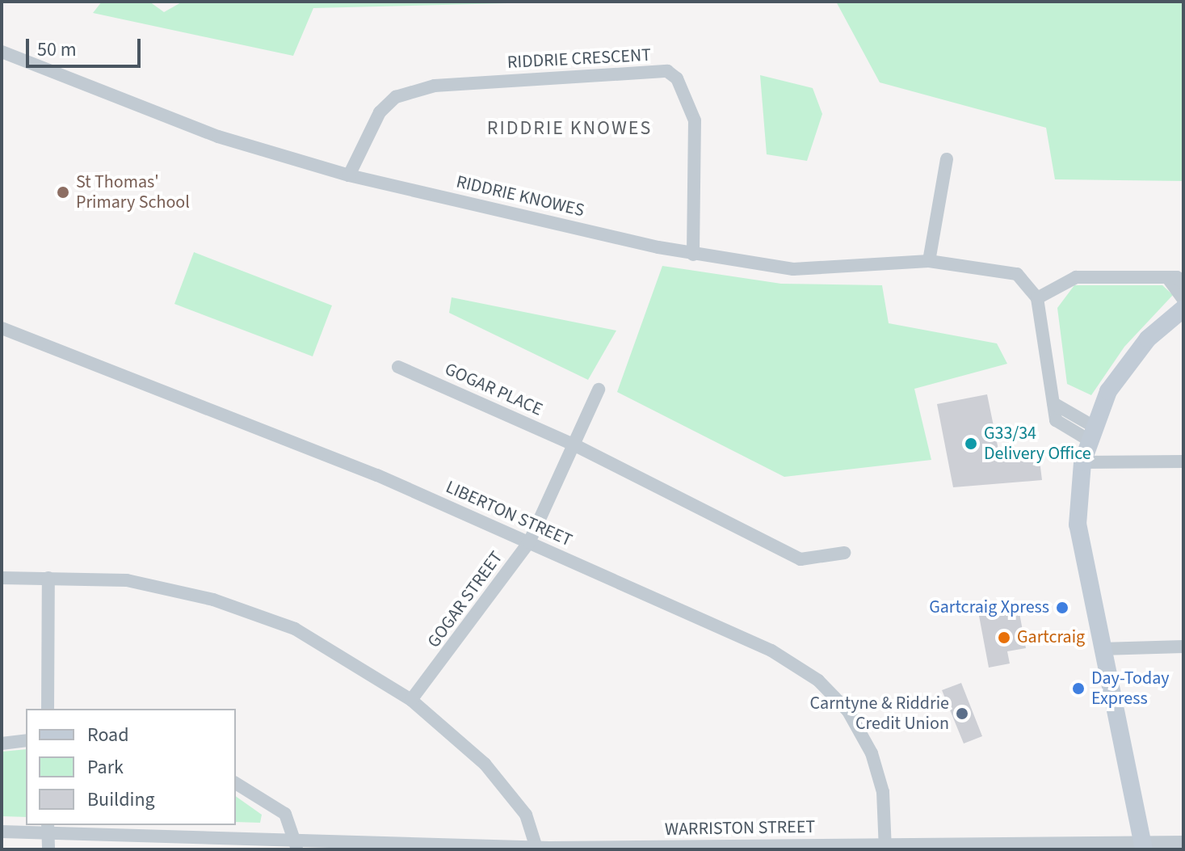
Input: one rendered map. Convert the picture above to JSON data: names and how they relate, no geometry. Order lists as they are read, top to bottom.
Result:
{
  "streets": {
    "street": [
      "RIDDRIE CRESCENT",
      "RIDDRIE KNOWES",
      "GOGAR PLACE",
      "LIBERTON STREET",
      "GOGAR STREET",
      "WARRISTON STREET"
    ]
  },
  "crossings": [
    ["RIDDRIE CRESCENT", "RIDDRIE KNOWES"],
    ["GOGAR PLACE", "GOGAR STREET"],
    ["LIBERTON STREET", "GOGAR STREET"],
    ["LIBERTON STREET", "WARRISTON STREET"]
  ],
  "districts": ["RIDDRIE KNOWES"],
  "places": [
    "St Thomas' Primary School",
    "G33/34 Delivery Office",
    "Gartcraig Xpress",
    "Gartcraig",
    "Day-Today Express",
    "Carntyne & Riddrie Credit Union"
  ],
  "legend": ["Road", "Park", "Building"],
  "scale_bar": "50 m"
}
